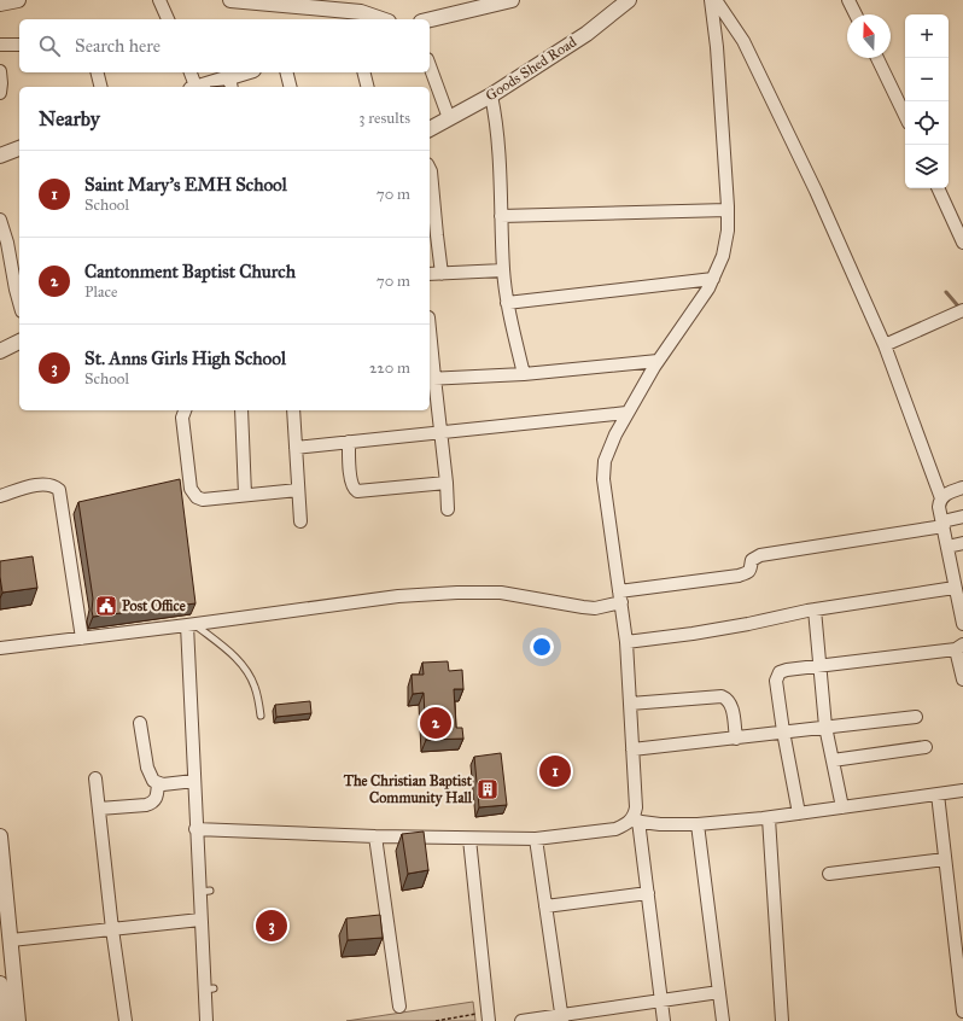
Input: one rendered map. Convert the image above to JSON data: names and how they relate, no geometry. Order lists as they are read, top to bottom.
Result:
{
  "streets": {
    "street": ["Goods Shed Road"]
  },
  "places": {
    "public building": ["Post Office"],
    "building": ["The Christian Baptist Community Hall"]
  },
  "north": "top",
  "page": {
    "map_buttons": ["+", "−"],
    "search": "Search here",
    "heading": ["Nearby", "3 results"],
    "list": [
      {
        "mark": "1",
        "name": "Saint Mary's EMH School",
        "note": "School",
        "value": "70 m"
      },
      {
        "mark": "2",
        "name": "Cantonment Baptist Church",
        "note": "Place",
        "value": "70 m"
      },
      {
        "mark": "3",
        "name": "St. Anns Girls High School",
        "note": "School",
        "value": "220 m"
      }
    ],
    "pins": ["2", "1", "3"]
  }
}
